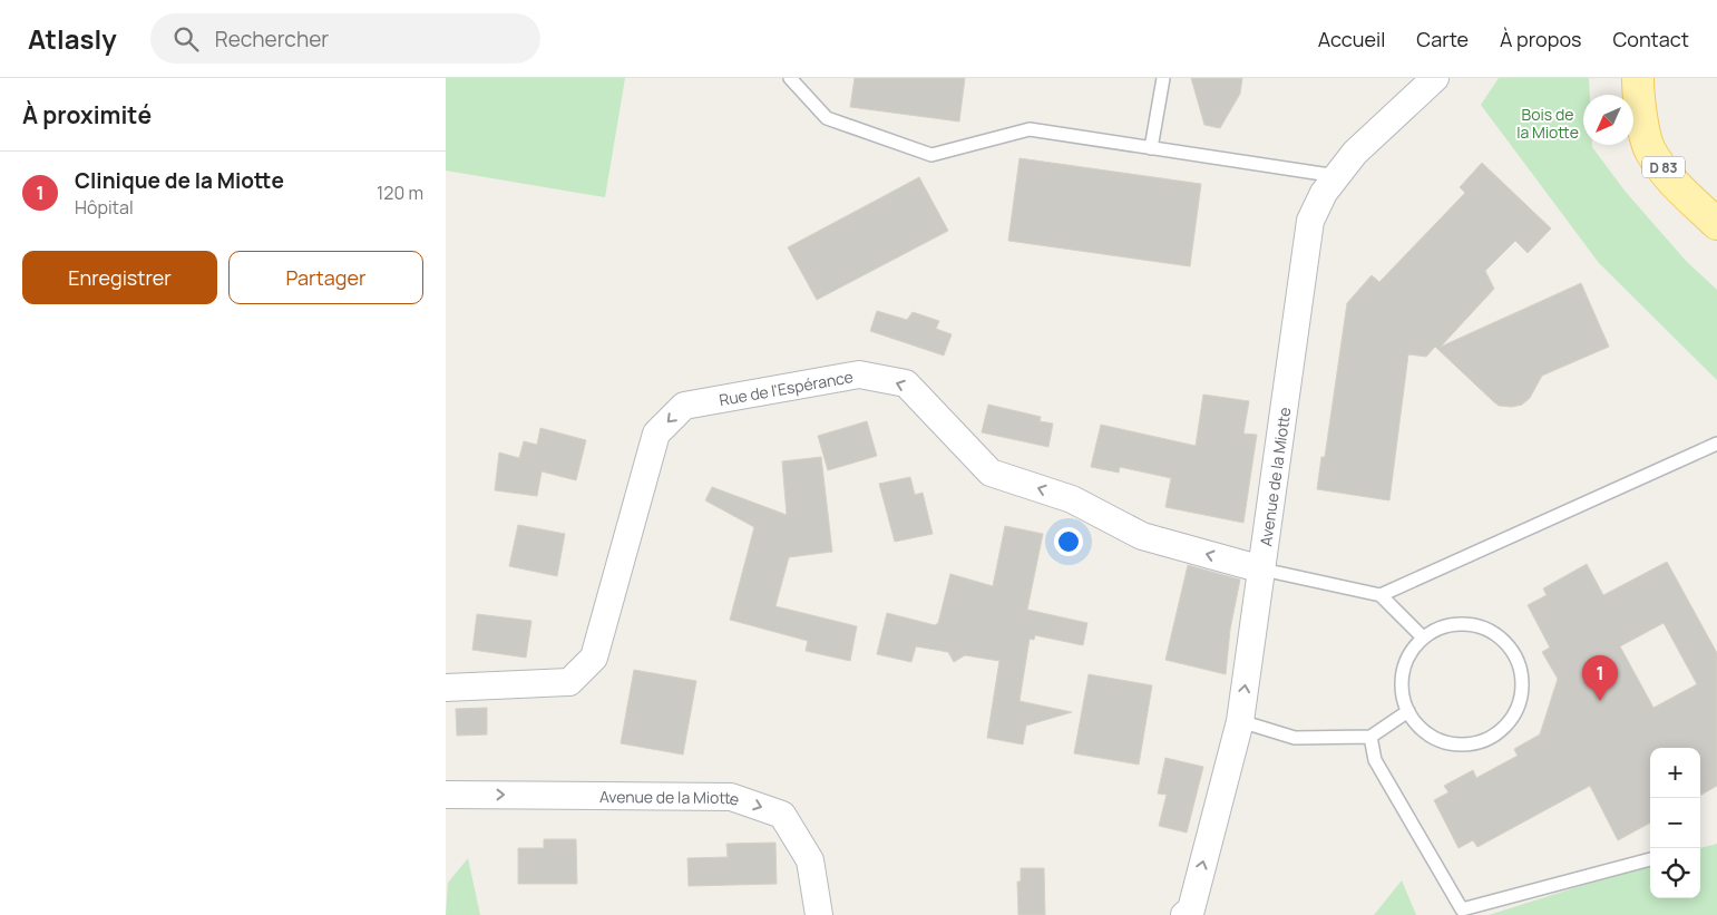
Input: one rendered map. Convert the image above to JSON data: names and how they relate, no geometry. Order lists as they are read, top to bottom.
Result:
{
  "streets": {
    "main road": ["D 83"],
    "street": ["Rue de l'Espérance", "Avenue de la Miotte"]
  },
  "crossings": [
    ["Rue de l'Espérance", "Avenue de la Miotte"]
  ],
  "parks": ["Bois de la Miotte"],
  "north": "bottom left",
  "page": {
    "header": "Atlasly",
    "search": "Rechercher",
    "nav": [
      "Accueil",
      "Carte",
      "À propos",
      "Contact"
    ],
    "heading": "À proximité",
    "list": [
      {
        "mark": "1",
        "name": "Clinique de la Miotte",
        "note": "Hôpital",
        "value": "120 m"
      }
    ],
    "buttons": ["Enregistrer", "Partager"],
    "pins": "1",
    "map_buttons": ["+", "−"]
  }
}
